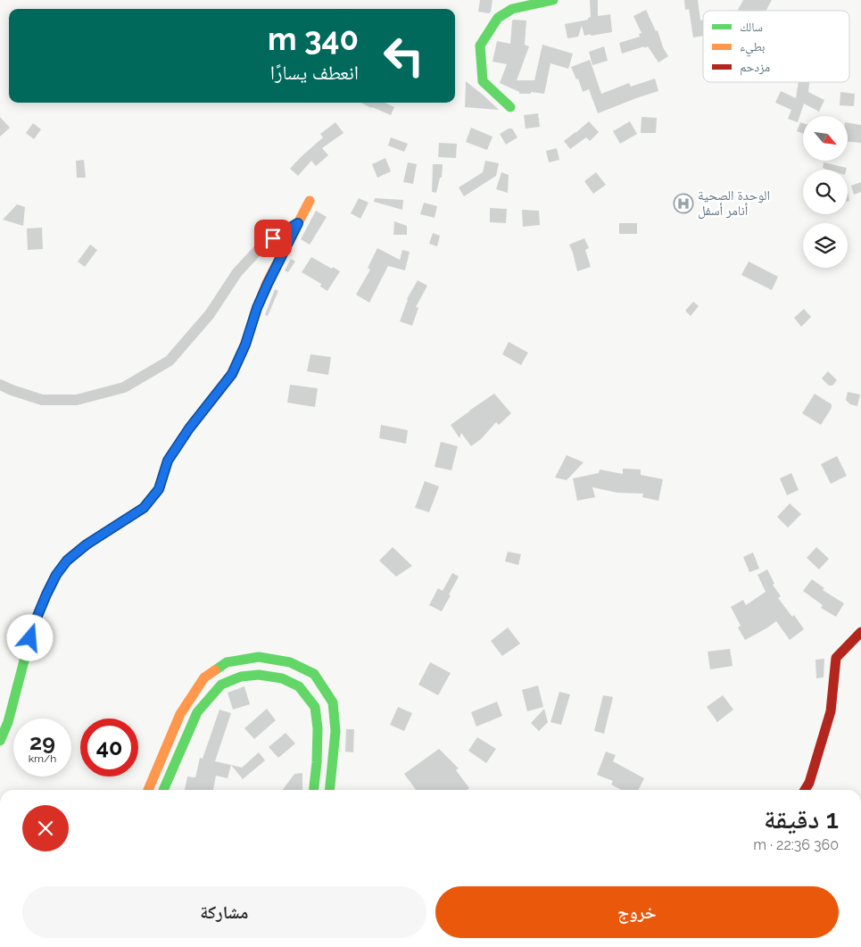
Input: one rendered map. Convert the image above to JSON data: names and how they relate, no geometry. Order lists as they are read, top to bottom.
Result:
{
  "places": {
    "hospital": ["الوحدة الصحية أنامر أسفل"]
  },
  "legend": ["سالك", "بطيء", "مزدحم"],
  "north": "bottom right",
  "page": {
    "turn": ["340 m", "انعطف يسارًا"],
    "speed": "29 km/h",
    "limit": "40",
    "heading": ["1 دقيقة", "360 m · 22:36"],
    "buttons": ["خروج", "مشاركة"]
  }
}
